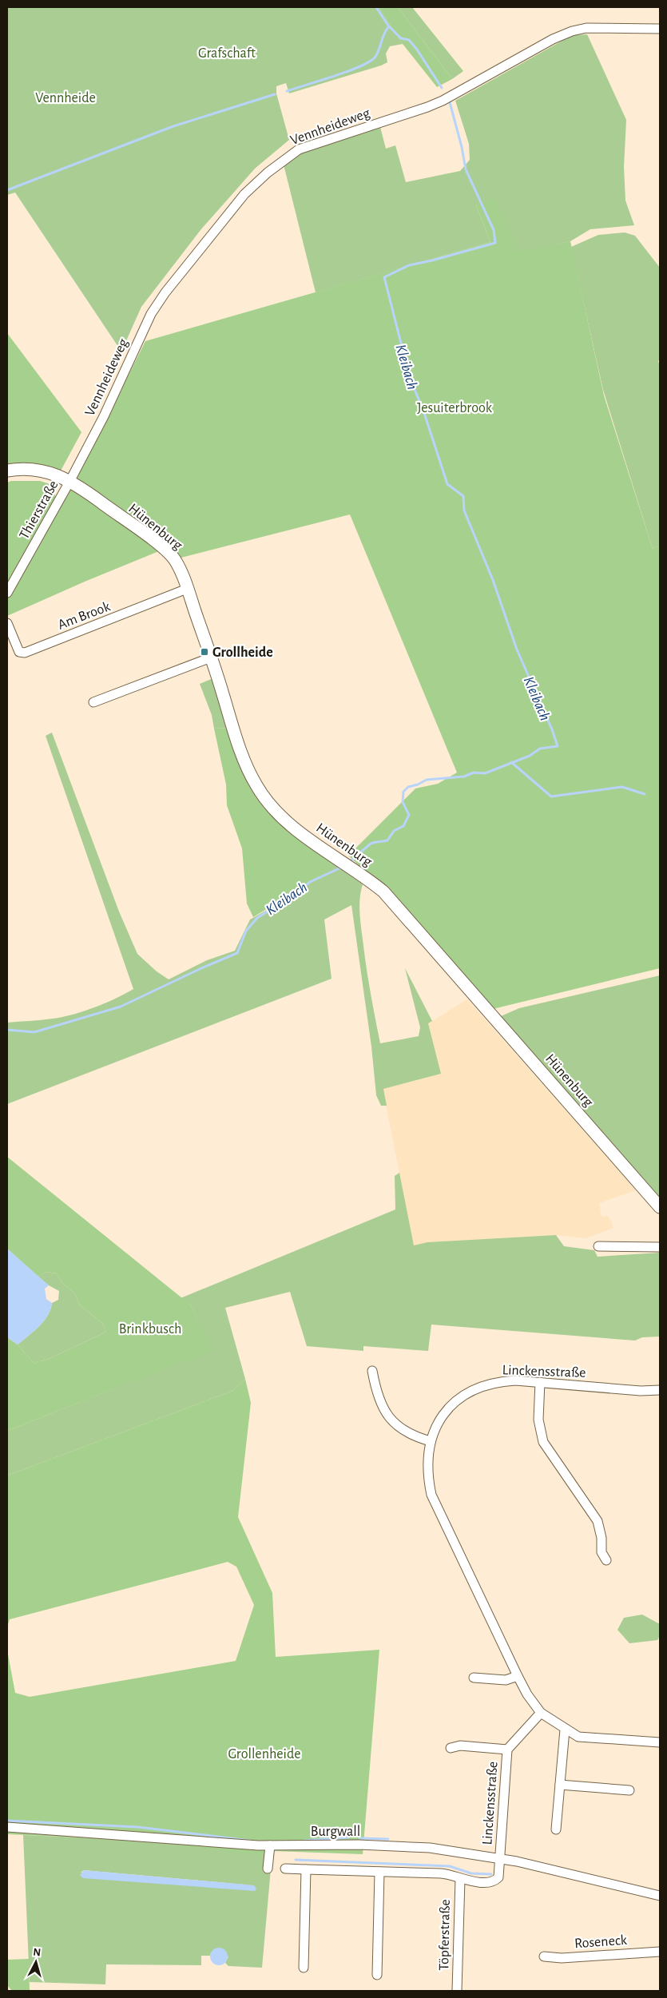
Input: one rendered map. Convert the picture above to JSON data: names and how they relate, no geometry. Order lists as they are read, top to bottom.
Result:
{
  "streets": {
    "street": [
      "Vennheideweg",
      "Thierstraße",
      "Hünenburg",
      "Am Brook",
      "Linckensstraße",
      "Burgwall",
      "Töpferstraße",
      "Roseneck"
    ]
  },
  "crossings": [
    ["Vennheideweg", "Thierstraße"],
    ["Vennheideweg", "Hünenburg"],
    ["Thierstraße", "Hünenburg"],
    ["Hünenburg", "Am Brook"],
    ["Linckensstraße", "Burgwall"]
  ],
  "water": ["Kleibach"],
  "parks": [
    "Grafschaft",
    "Vennheide",
    "Jesuiterbrook",
    "Brinkbusch",
    "Grollenheide"
  ],
  "places": {
    "transit": ["Grollheide"]
  },
  "north": "top"
}
